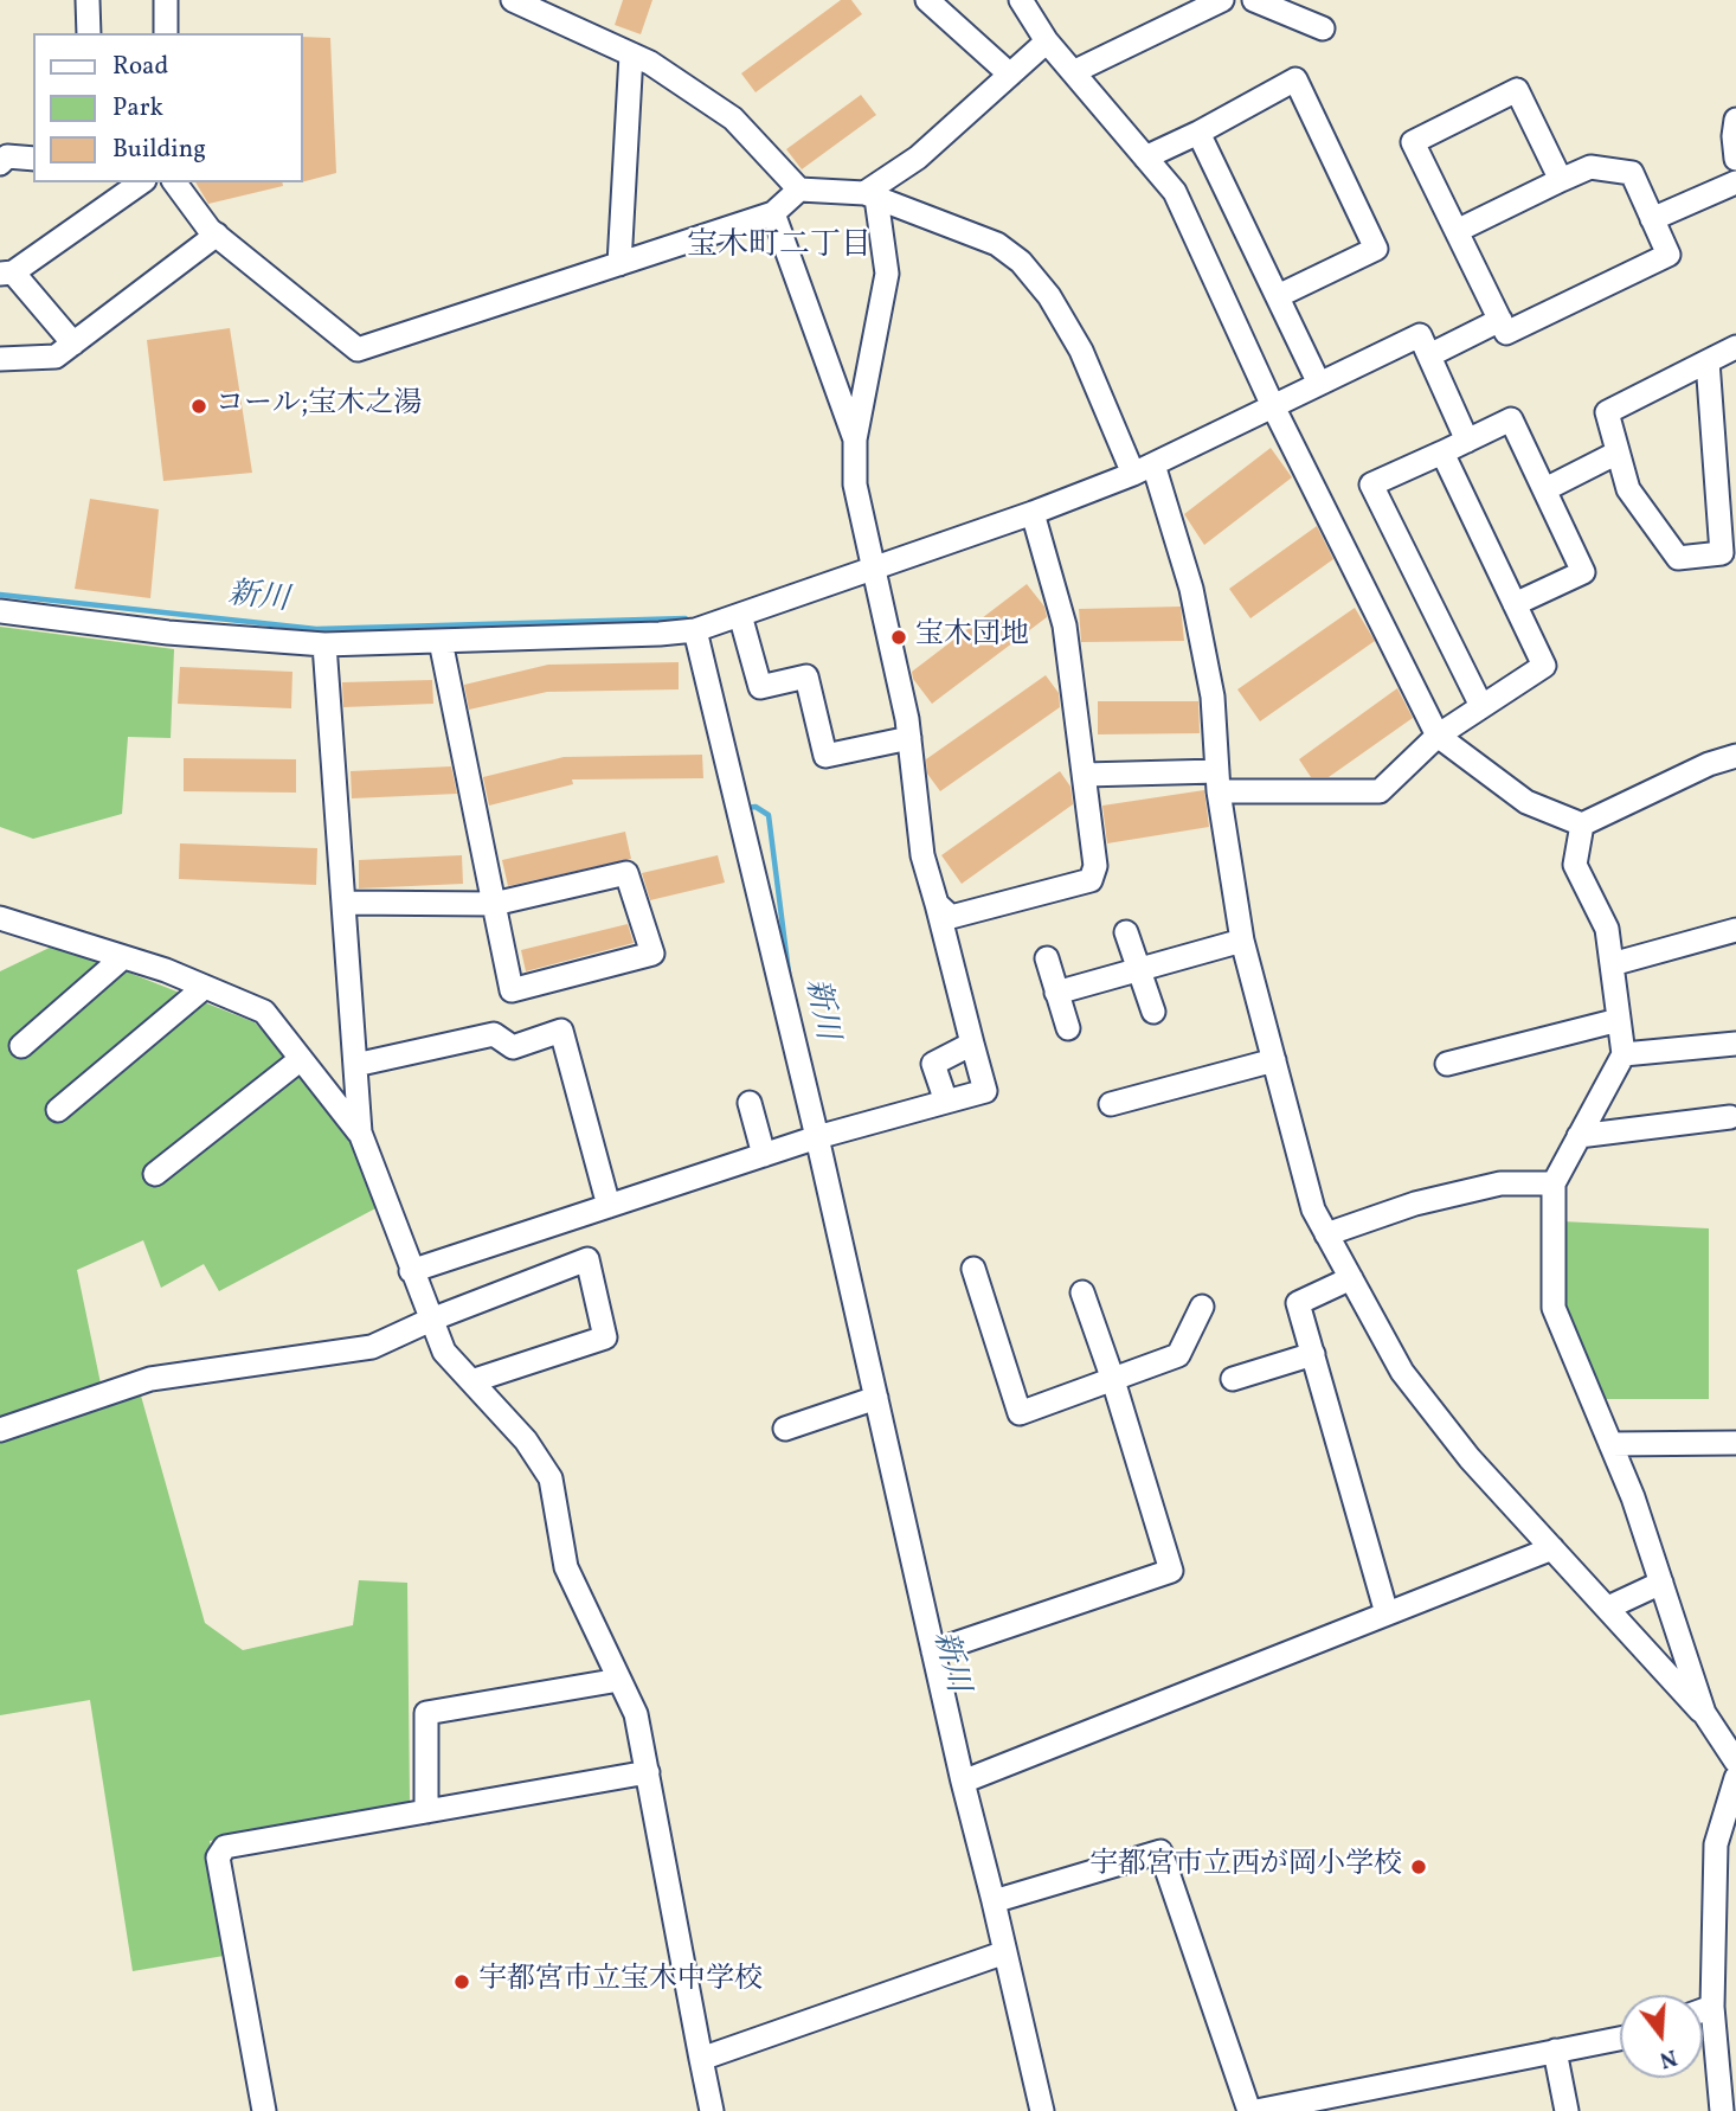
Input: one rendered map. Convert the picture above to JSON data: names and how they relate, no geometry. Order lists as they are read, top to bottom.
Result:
{
  "districts": ["宝木町二丁目"],
  "water": ["新川"],
  "places": [
    "コール;宝木之湯",
    "宝木団地",
    "宇都宮市立西が岡小学校",
    "宇都宮市立宝木中学校"
  ],
  "legend": ["Road", "Park", "Building"],
  "north": "bottom"
}
